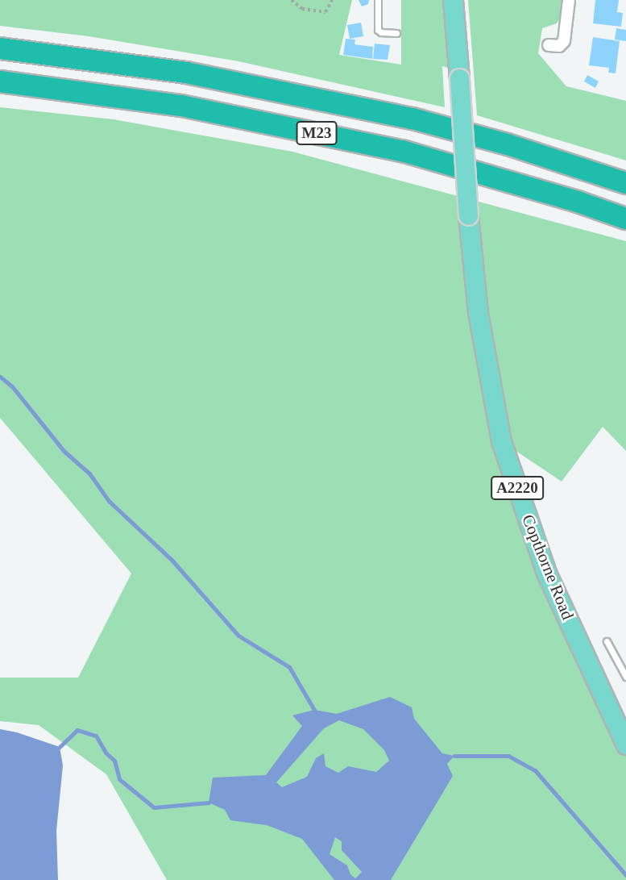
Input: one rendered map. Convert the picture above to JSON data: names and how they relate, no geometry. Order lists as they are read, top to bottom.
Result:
{
  "streets": {
    "highway": ["M23"],
    "main road": ["A2220", "Copthorne Road"]
  }
}
